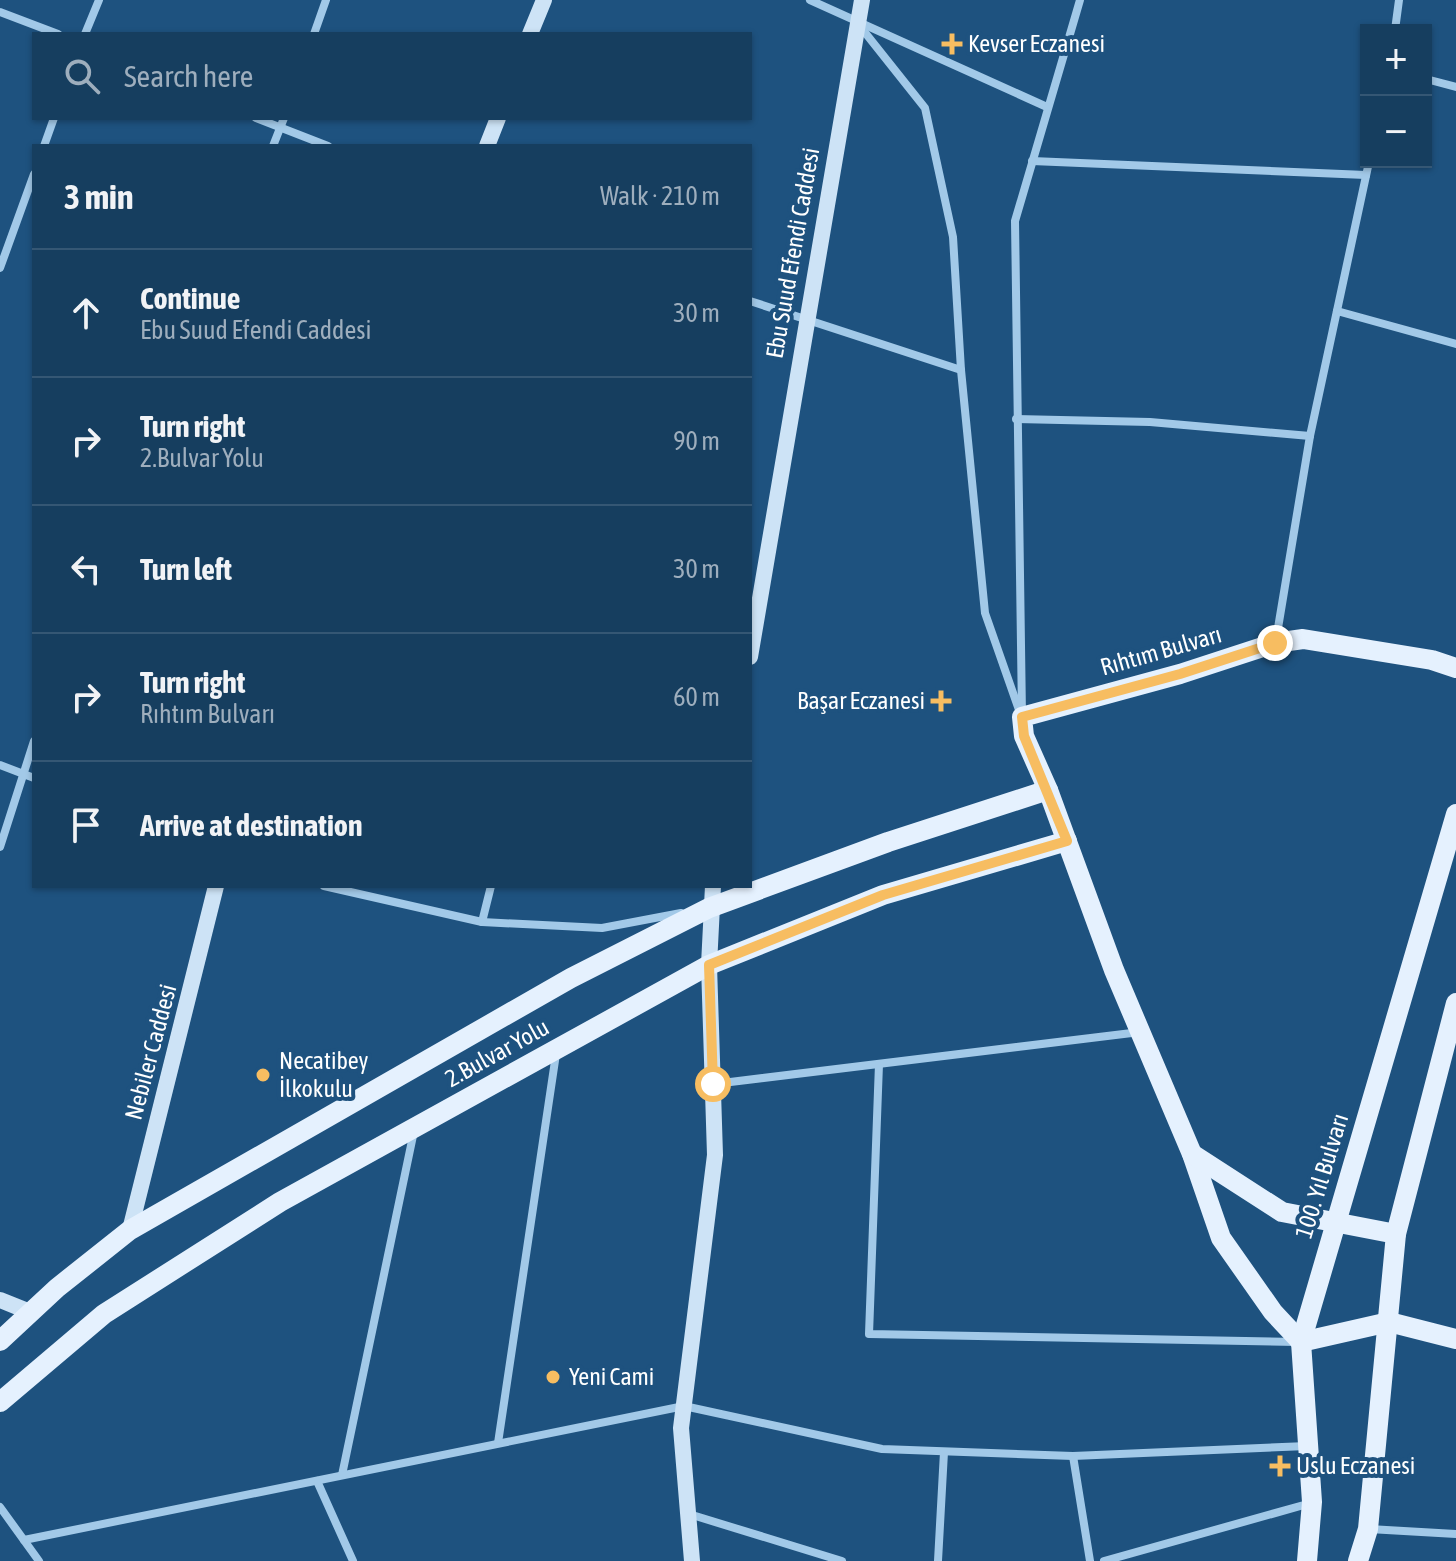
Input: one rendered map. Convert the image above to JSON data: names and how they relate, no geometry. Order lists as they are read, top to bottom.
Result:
{
  "streets": {
    "main road": [
      "Ebu Suud Efendi Caddesi",
      "Rıhtım Bulvarı",
      "Nebiler Caddesi",
      "2.Bulvar Yolu",
      "100. Yıl Bulvarı"
    ]
  },
  "crossings": [
    ["Nebiler Caddesi", "2.Bulvar Yolu"]
  ],
  "places": {
    "health": ["Kevser Eczanesi", "Başar Eczanesi", "Uslu Eczanesi"],
    "other": ["Necatibey İlkokulu", "Yeni Cami"]
  },
  "page": {
    "map_buttons": ["+", "−"],
    "search": "Search here",
    "heading": ["3 min", "Walk · 210 m"],
    "list": [
      ["Continue", "Ebu Suud Efendi Caddesi", "30 m"],
      ["Turn right", "2.Bulvar Yolu", "90 m"],
      ["Turn left", "30 m"],
      ["Turn right", "Rıhtım Bulvarı", "60 m"],
      "Arrive at destination"
    ]
  }
}
